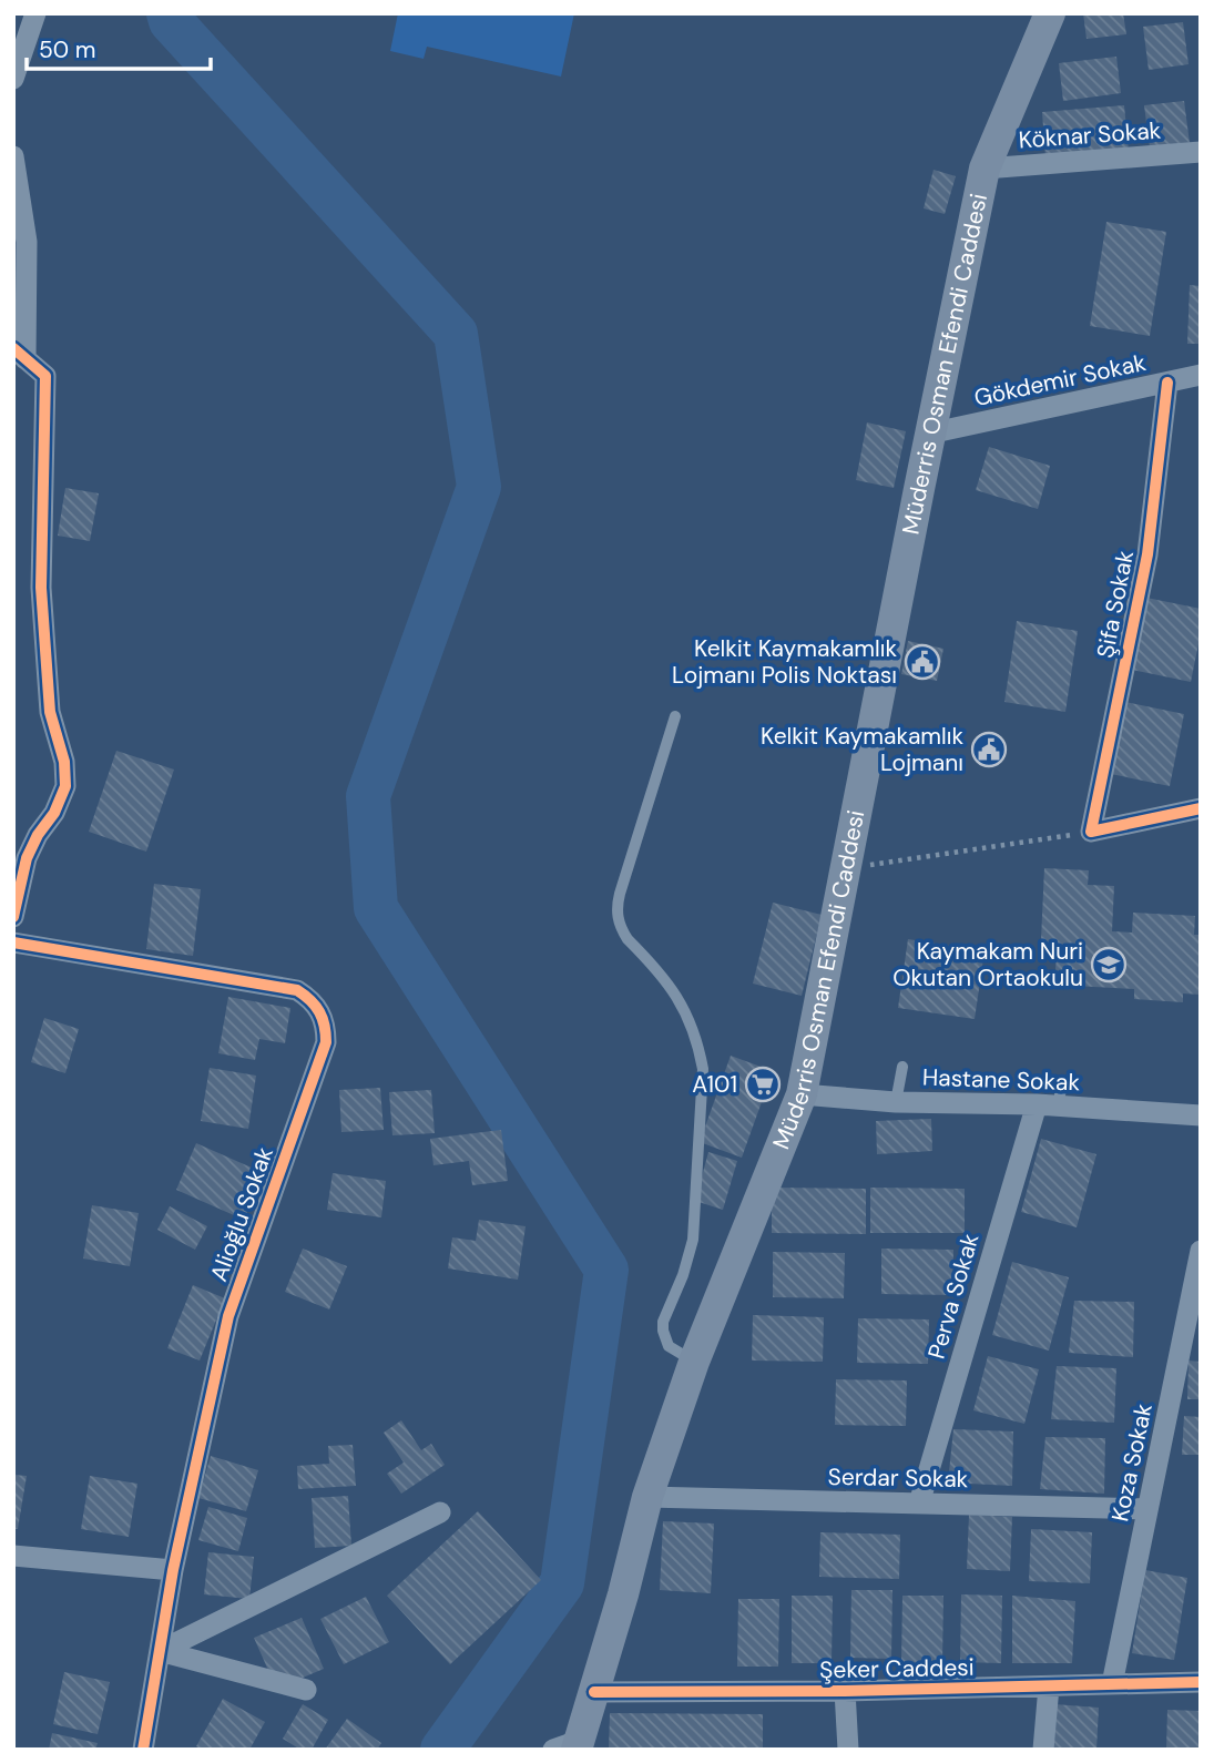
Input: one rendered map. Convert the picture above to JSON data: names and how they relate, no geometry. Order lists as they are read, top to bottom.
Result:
{
  "streets": {
    "main road": ["Müderris Osman Efendi Caddesi"],
    "street": [
      "Köknar Sokak",
      "Gökdemir Sokak",
      "Şifa Sokak",
      "Hastane Sokak",
      "Alioğlu Sokak",
      "Perva Sokak",
      "Koza Sokak",
      "Serdar Sokak",
      "Şeker Caddesi"
    ]
  },
  "crossings": [
    ["Köknar Sokak", "Müderris Osman Efendi Caddesi"],
    ["Müderris Osman Efendi Caddesi", "Gökdemir Sokak"],
    ["Müderris Osman Efendi Caddesi", "Hastane Sokak"],
    ["Müderris Osman Efendi Caddesi", "Serdar Sokak"],
    ["Müderris Osman Efendi Caddesi", "Şeker Caddesi"],
    ["Gökdemir Sokak", "Şifa Sokak"],
    ["Hastane Sokak", "Perva Sokak"],
    ["Perva Sokak", "Serdar Sokak"],
    ["Koza Sokak", "Serdar Sokak"],
    ["Koza Sokak", "Şeker Caddesi"]
  ],
  "places": {
    "public building": ["Kelkit Kaymakamlık Lojmanı Polis Noktası", "Kelkit Kaymakamlık Lojmanı"],
    "school or university": ["Kaymakam Nuri Okutan Ortaokulu"],
    "supermarket": ["A101"]
  },
  "scale_bar": "50 m"
}
